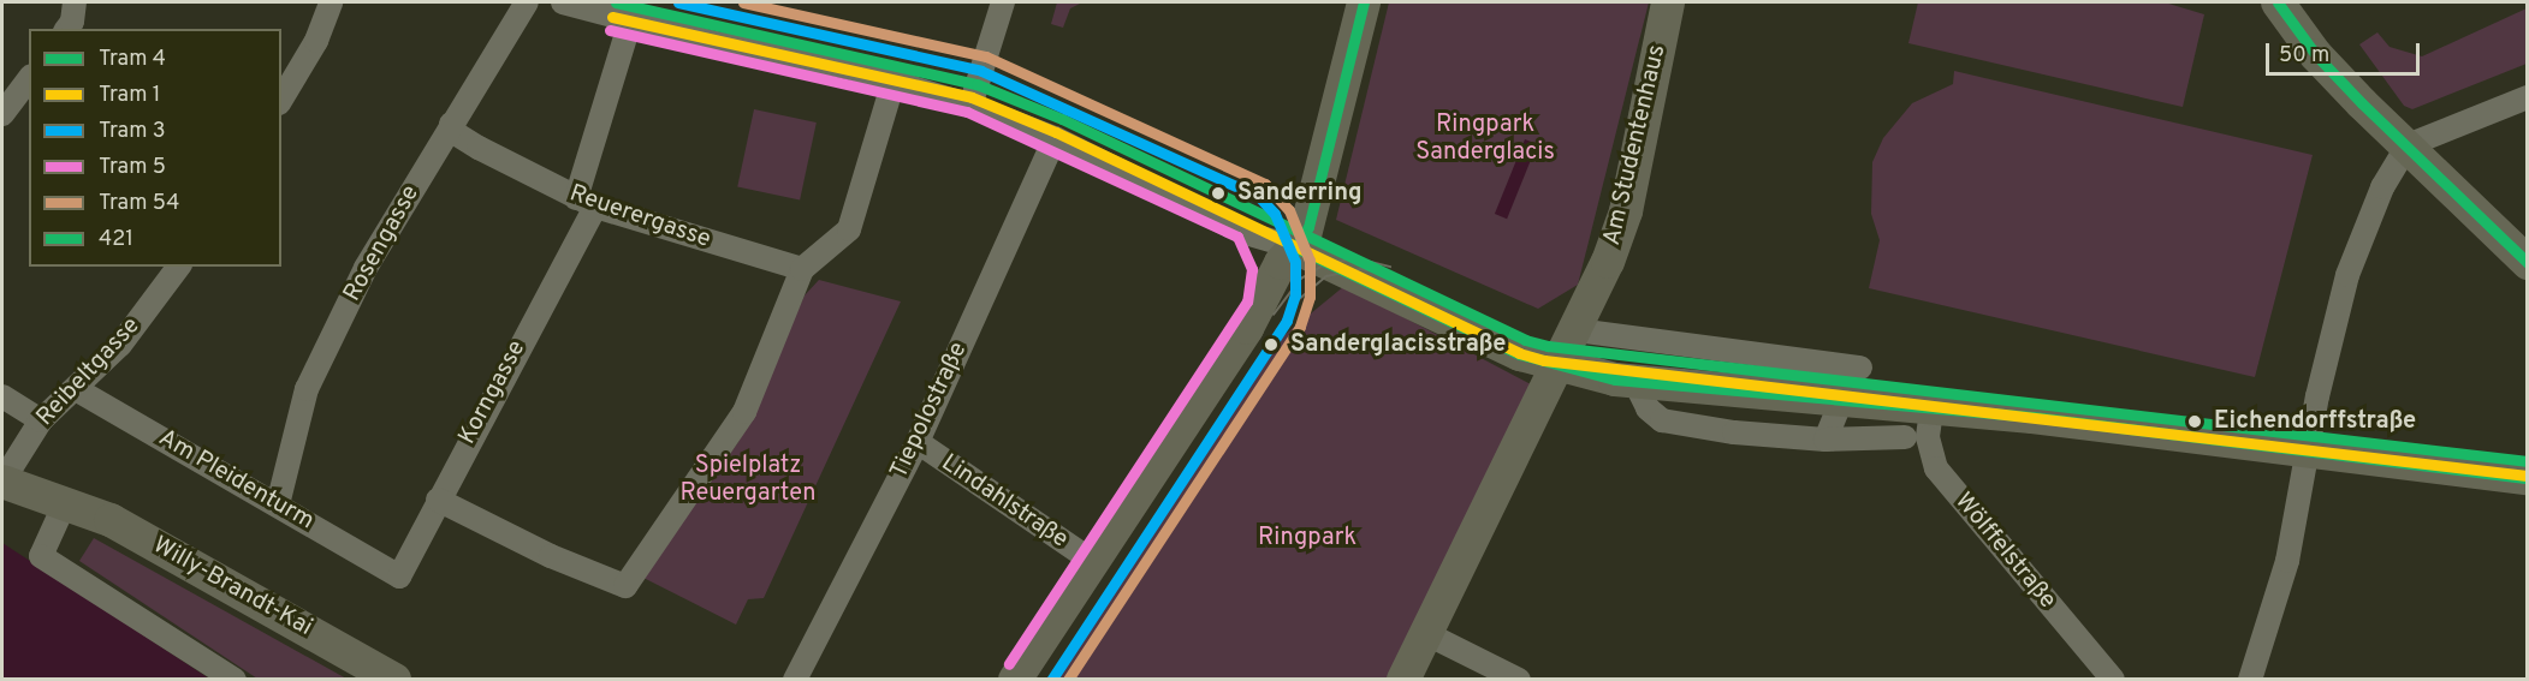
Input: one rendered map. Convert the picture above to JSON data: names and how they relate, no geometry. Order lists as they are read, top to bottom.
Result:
{
  "streets": {
    "street": [
      "Am Studentenhaus",
      "Reuerergasse",
      "Rosengasse",
      "Reibeltgasse",
      "Korngasse",
      "Tiepolostraße",
      "Am Pleidenturm",
      "Lindahlstraße",
      "Wölffelstraße",
      "Willy-Brandt-Kai"
    ]
  },
  "crossings": [
    ["Reuerergasse", "Rosengasse"],
    ["Reuerergasse", "Korngasse"],
    ["Rosengasse", "Am Pleidenturm"],
    ["Reibeltgasse", "Am Pleidenturm"],
    ["Reibeltgasse", "Willy-Brandt-Kai"],
    ["Korngasse", "Am Pleidenturm"],
    ["Tiepolostraße", "Lindahlstraße"]
  ],
  "parks": ["Ringpark Sanderglacis", "Spielplatz Reuergarten", "Ringpark"],
  "places": ["Sanderring", "Sanderglacisstraße", "Eichendorffstraße"],
  "lines": [
    "tram line 4",
    "tram line 3",
    "tram line 54",
    "transit line 421",
    "tram line 1",
    "tram line 5"
  ],
  "legend": [
    "Tram 4",
    "Tram 1",
    "Tram 3",
    "Tram 5",
    "Tram 54",
    "421"
  ],
  "scale_bar": "50 m"
}
